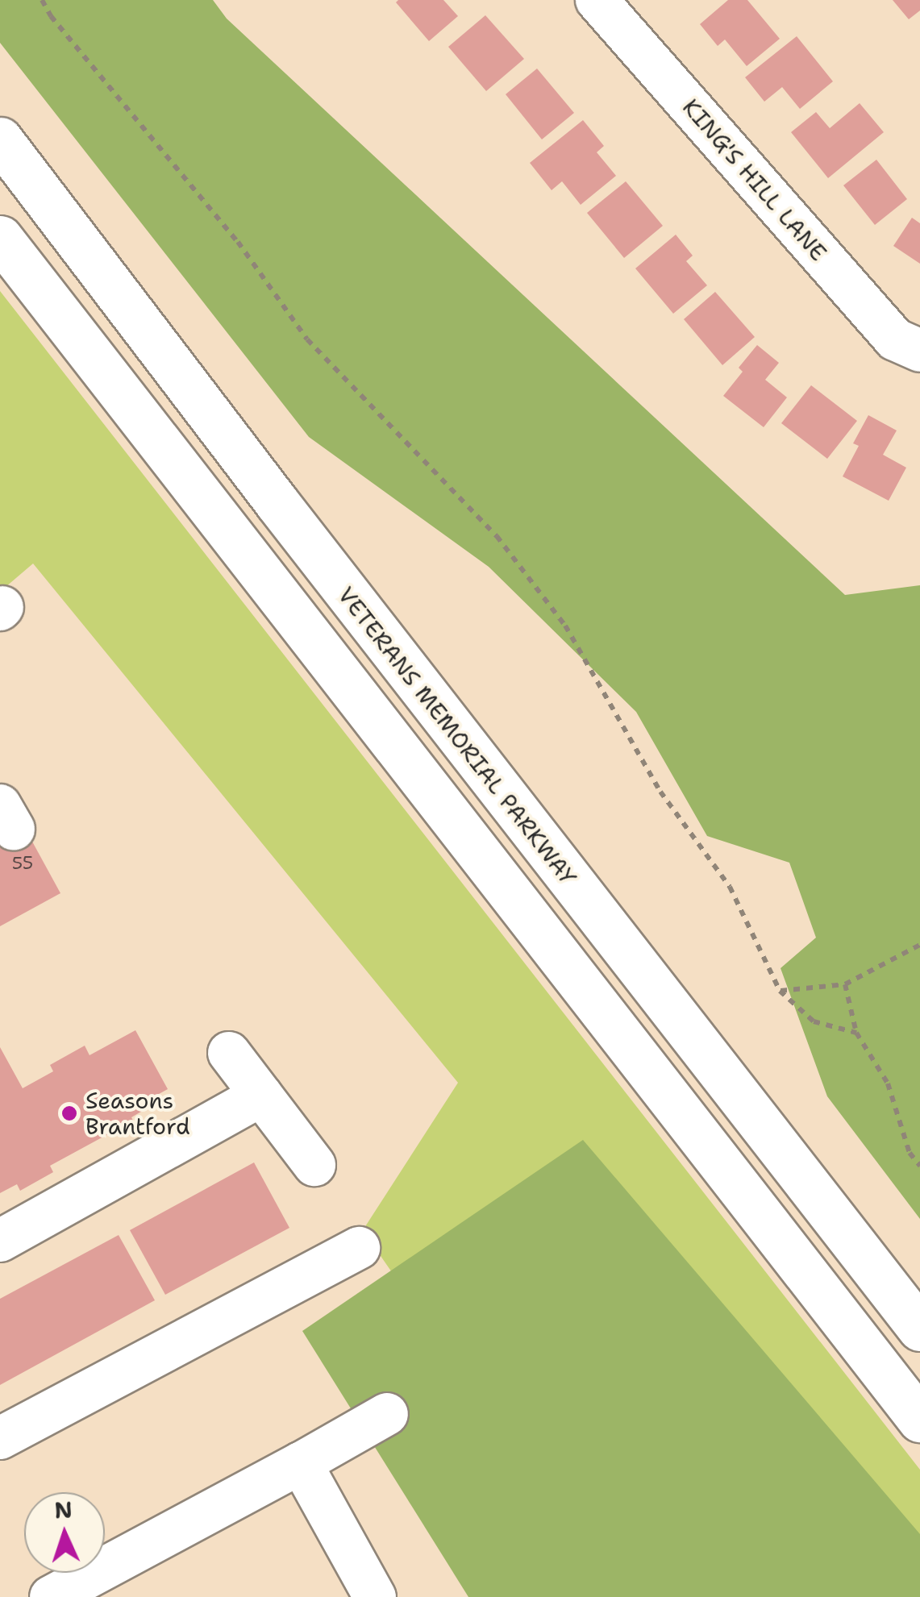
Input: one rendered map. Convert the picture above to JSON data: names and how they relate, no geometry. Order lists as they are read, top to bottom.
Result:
{
  "streets": {
    "main road": ["VETERANS MEMORIAL PARKWAY"],
    "street": ["KING'S HILL LANE"]
  },
  "places": ["Seasons Brantford"],
  "house_numbers": ["55"],
  "north": "top"
}
